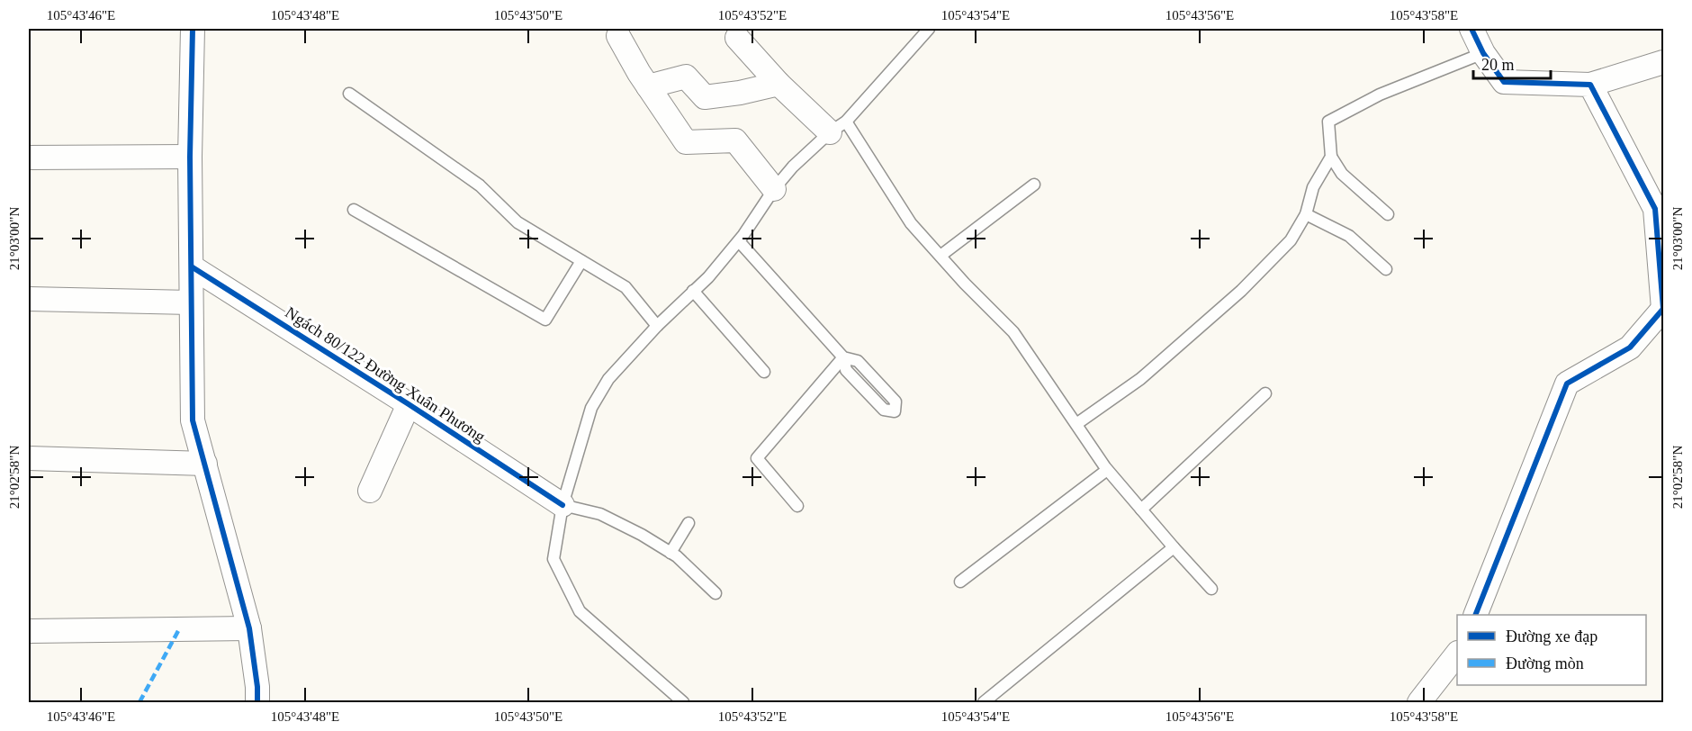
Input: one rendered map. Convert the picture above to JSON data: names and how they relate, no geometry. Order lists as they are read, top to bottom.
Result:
{
  "streets": {
    "street": ["Ngách 80/122 Đường Xuân Phương"]
  },
  "legend": ["Đường xe đạp", "Đường mòn"],
  "scale_bar": "20 m",
  "coordinates": [
    "105°43'46\"E",
    "105°43'48\"E",
    "105°43'50\"E",
    "105°43'52\"E",
    "105°43'54\"E",
    "105°43'56\"E",
    "105°43'58\"E",
    "21°03'00\"N",
    "21°02'58\"N"
  ]
}
